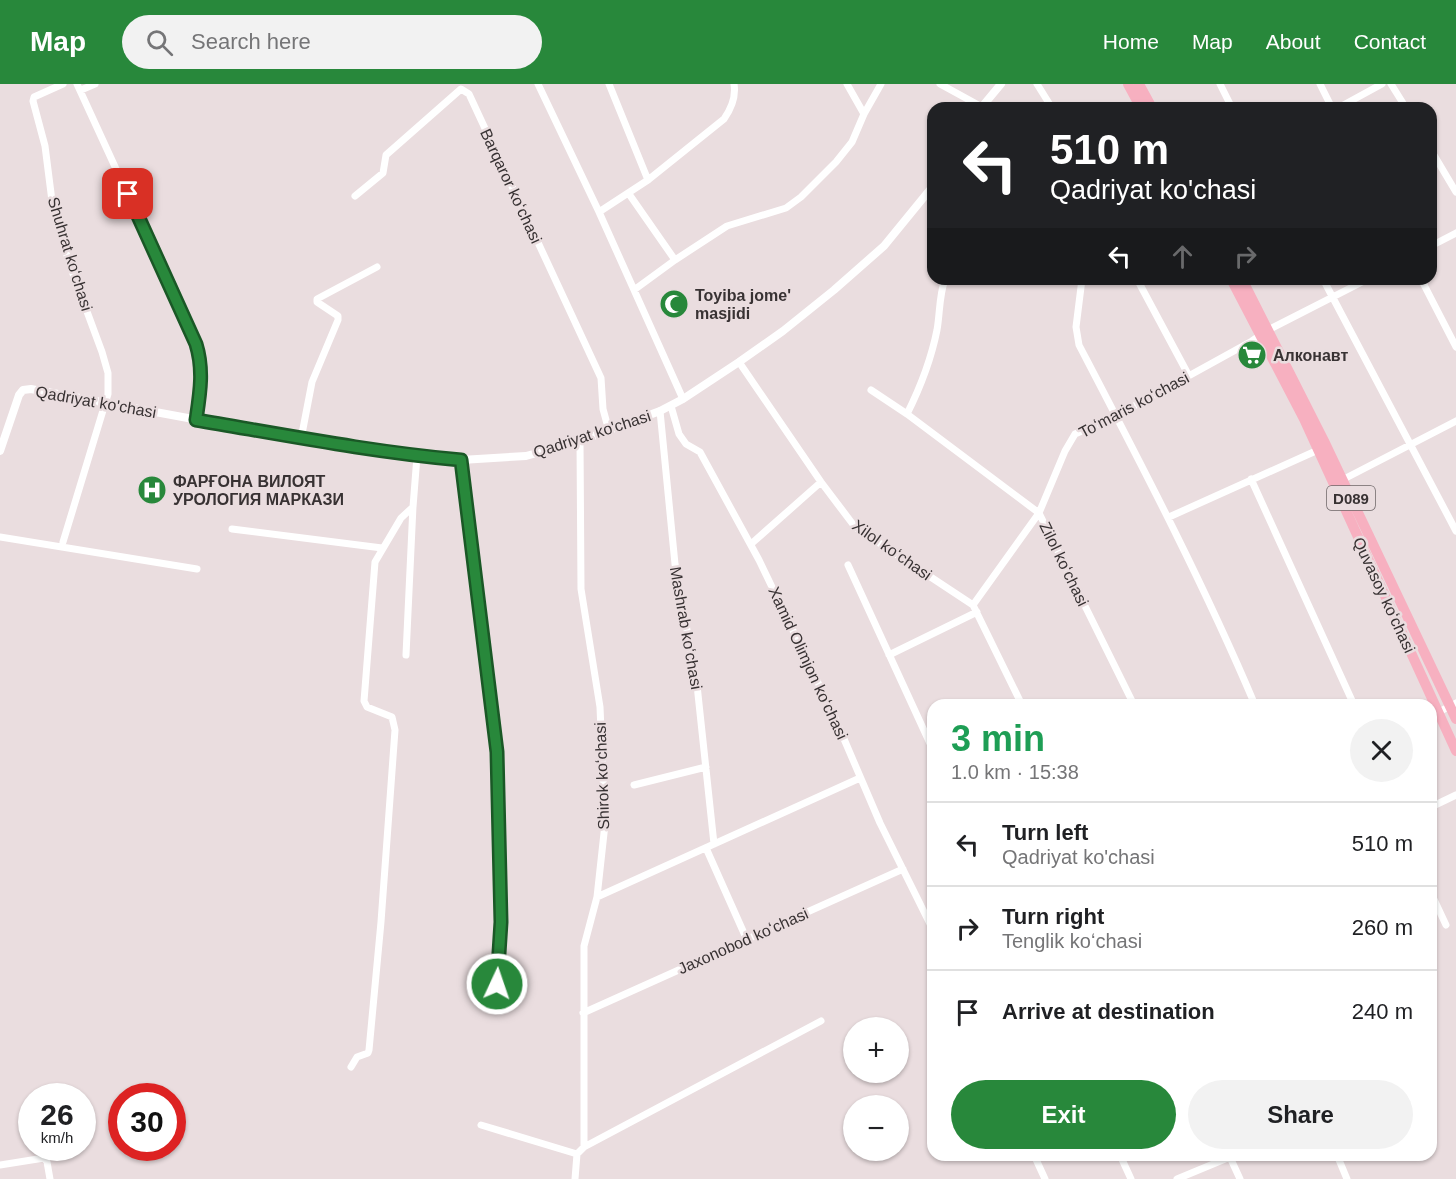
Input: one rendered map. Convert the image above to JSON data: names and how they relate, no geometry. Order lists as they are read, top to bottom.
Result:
{
  "streets": {
    "main road": ["D089", "Quvasoy koʻchasi"],
    "street": [
      "Barqaror koʻchasi",
      "Shuhrat koʻchasi",
      "Qadriyat ko'chasi",
      "Toʻmaris koʻchasi",
      "Xilol koʻchasi",
      "Zilol koʻchasi",
      "Mashrab koʻchasi",
      "Xamid Olimjon koʻchasi",
      "Shirok koʻchasi",
      "Jaxonobod koʻchasi"
    ]
  },
  "crossings": [
    ["Barqaror koʻchasi", "Qadriyat ko'chasi"],
    ["Shuhrat koʻchasi", "Qadriyat ko'chasi"],
    ["Qadriyat ko'chasi", "Xilol koʻchasi"],
    ["Qadriyat ko'chasi", "Mashrab koʻchasi"],
    ["Qadriyat ko'chasi", "Xamid Olimjon koʻchasi"],
    ["Qadriyat ko'chasi", "Shirok koʻchasi"],
    ["Toʻmaris koʻchasi", "Xilol koʻchasi"],
    ["Toʻmaris koʻchasi", "Zilol koʻchasi"],
    ["Toʻmaris koʻchasi", "Quvasoy koʻchasi"],
    ["Mashrab koʻchasi", "Jaxonobod koʻchasi"],
    ["Xamid Olimjon koʻchasi", "Jaxonobod koʻchasi"],
    ["Shirok koʻchasi", "Jaxonobod koʻchasi"]
  ],
  "places": {
    "mosque": ["Toyiba jome' masjidi"],
    "supermarket": ["Алконавт"],
    "hospital": ["ФАРҒОНА ВИЛОЯТ УРОЛОГИЯ МАРКАЗИ"]
  },
  "page": {
    "header": "Map",
    "search": "Search here",
    "nav": [
      "Home",
      "Map",
      "About",
      "Contact"
    ],
    "turn": ["510 m", "Qadriyat ko'chasi"],
    "heading": ["3 min", "1.0 km · 15:38"],
    "list": [
      {
        "name": "Turn left",
        "note": "Qadriyat ko'chasi",
        "value": "510 m"
      },
      {
        "name": "Turn right",
        "note": "Tenglik koʻchasi",
        "value": "260 m"
      },
      {
        "name": "Arrive at destination",
        "value": "240 m"
      }
    ],
    "map_buttons": ["+", "−"],
    "buttons": ["Exit", "Share"],
    "speed": "26 km/h",
    "limit": "30"
  }
}
